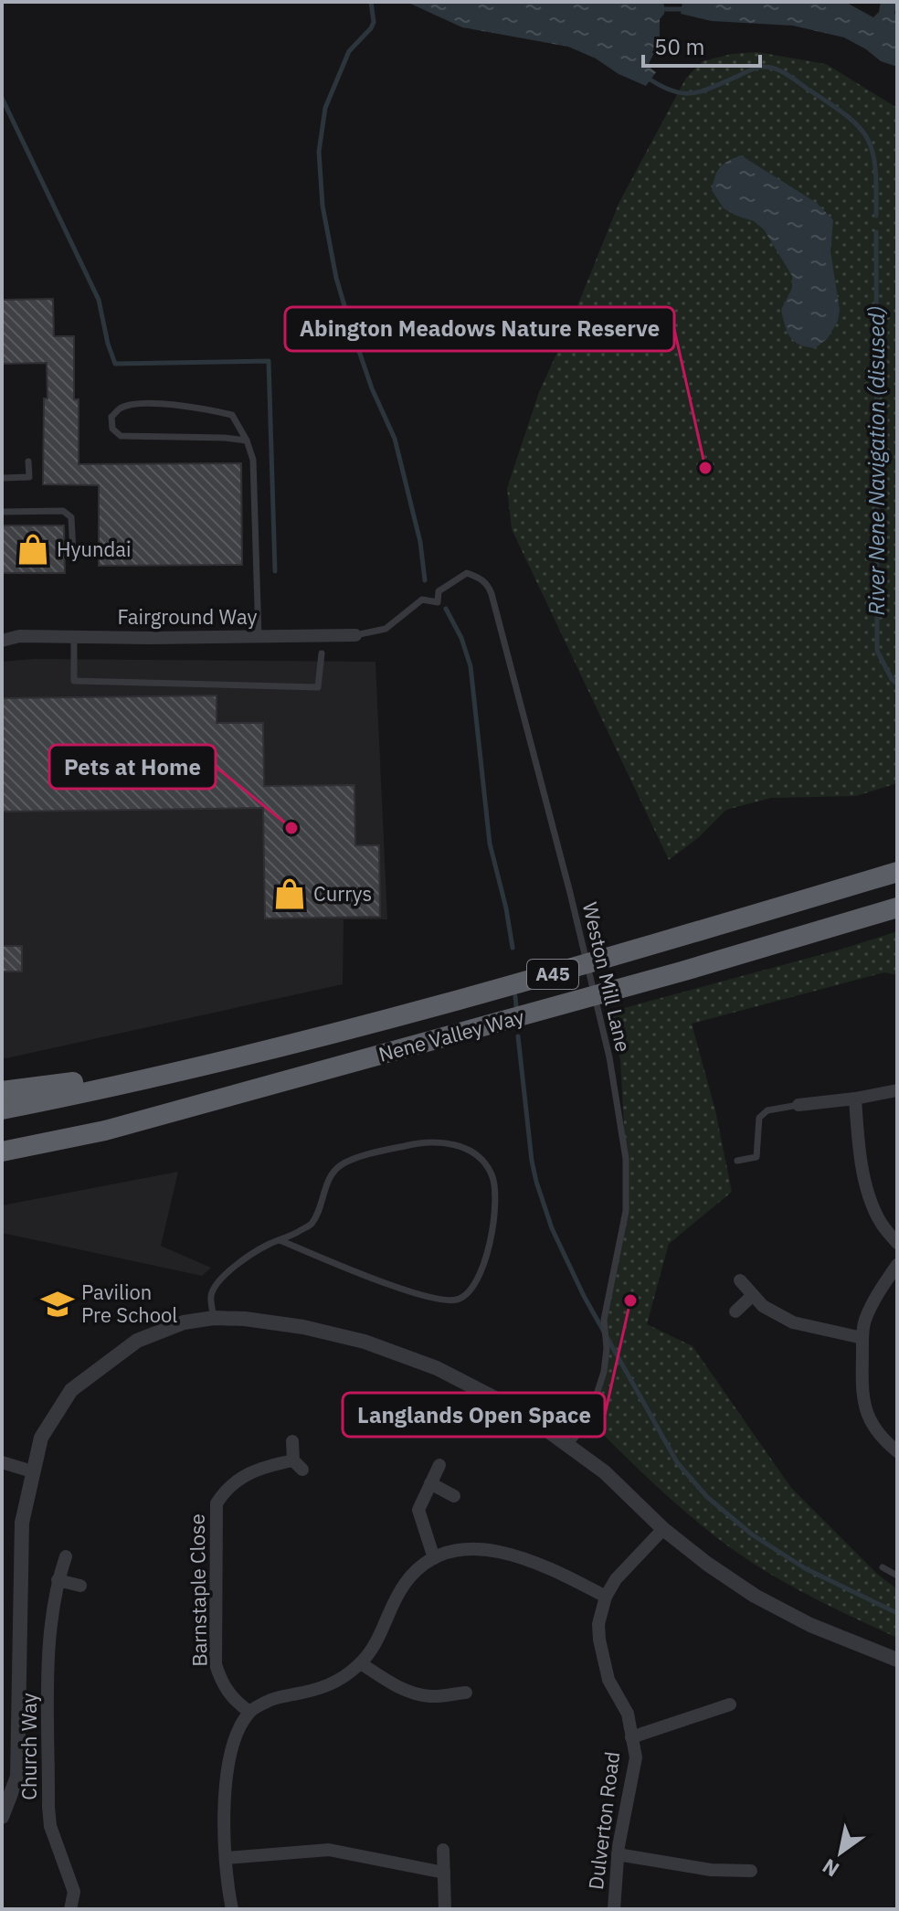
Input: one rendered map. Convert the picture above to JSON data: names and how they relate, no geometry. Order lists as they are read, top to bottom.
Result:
{
  "streets": {
    "highway": ["A45", "Nene Valley Way"],
    "street": [
      "Fairground Way",
      "Barnstaple Close",
      "Church Way",
      "Dulverton Road"
    ],
    "lane": ["Weston Mill Lane"]
  },
  "crossings": [
    ["Fairground Way", "Weston Mill Lane"]
  ],
  "water": ["River Nene Navigation (disused)"],
  "places": {
    "other": ["Abington Meadows Nature Reserve", "Pets at Home", "Langlands Open Space"],
    "shop": ["Hyundai", "Currys"],
    "school or university": ["Pavilion Pre School"]
  },
  "scale_bar": "50 m",
  "north": "bottom left"
}
